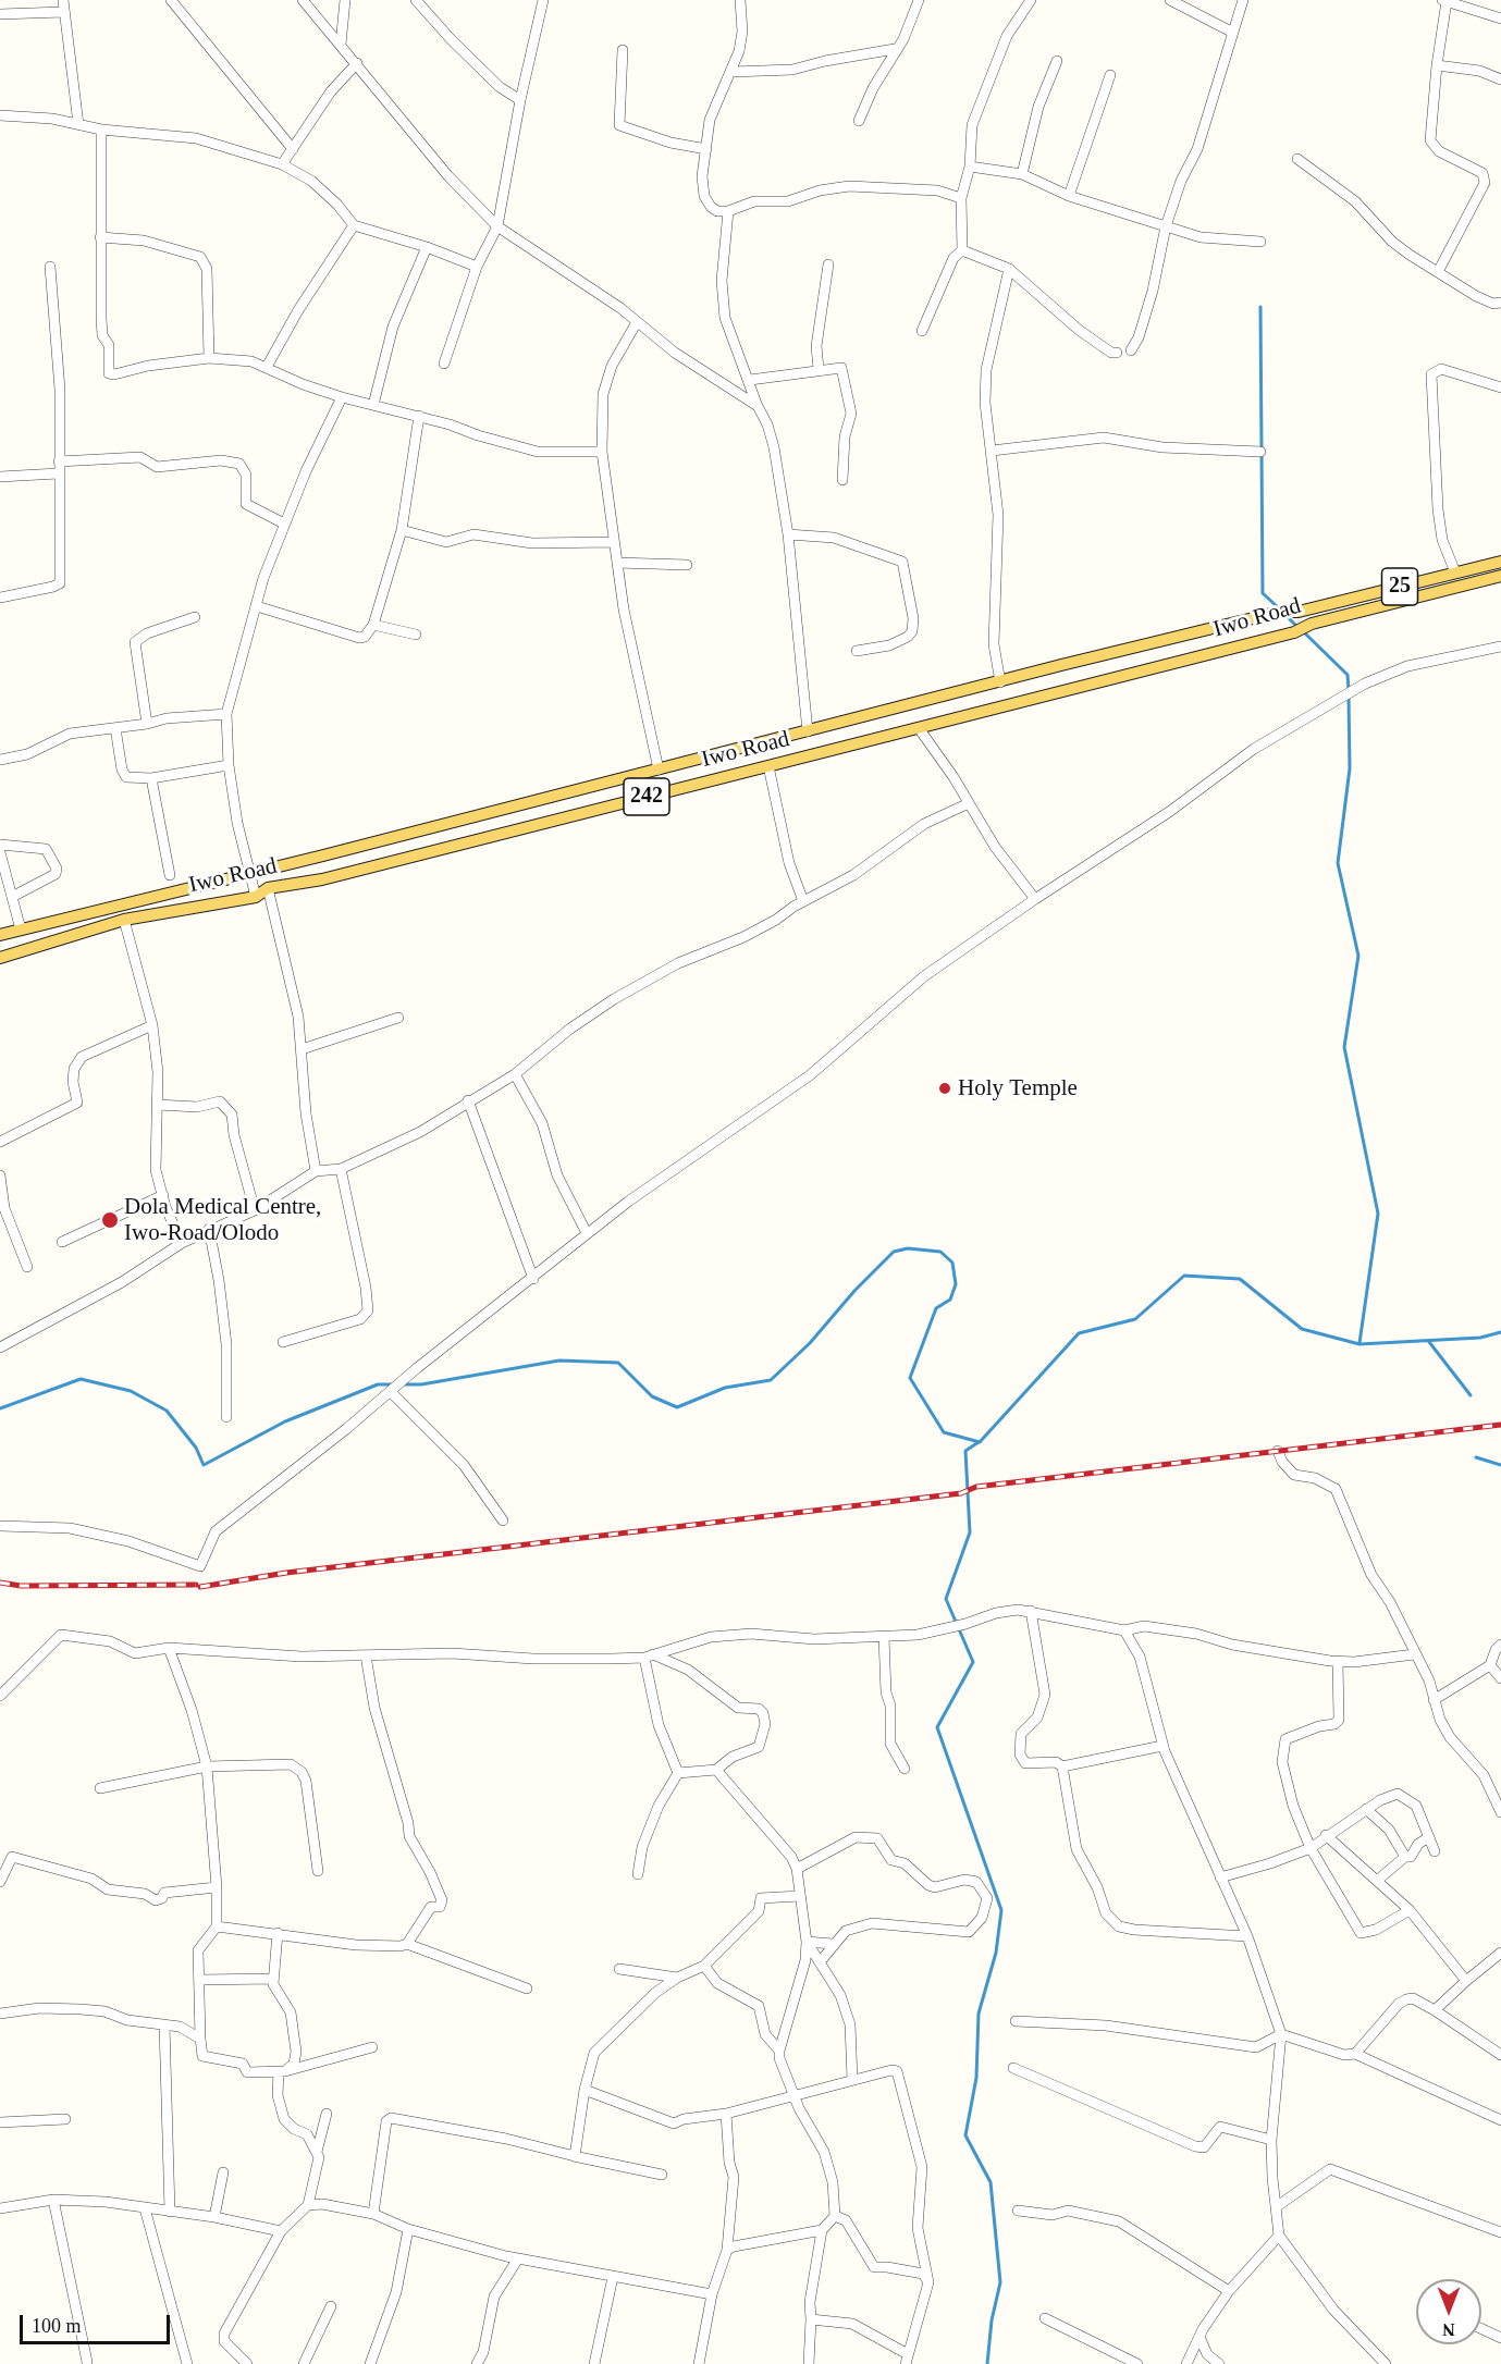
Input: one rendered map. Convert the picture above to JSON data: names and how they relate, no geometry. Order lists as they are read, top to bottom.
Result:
{
  "streets": {
    "main road": ["25", "Iwo Road", "242"]
  },
  "places": ["Holy Temple", "Dola Medical Centre, Iwo-Road/Olodo"],
  "scale_bar": "100 m",
  "north": "bottom"
}
